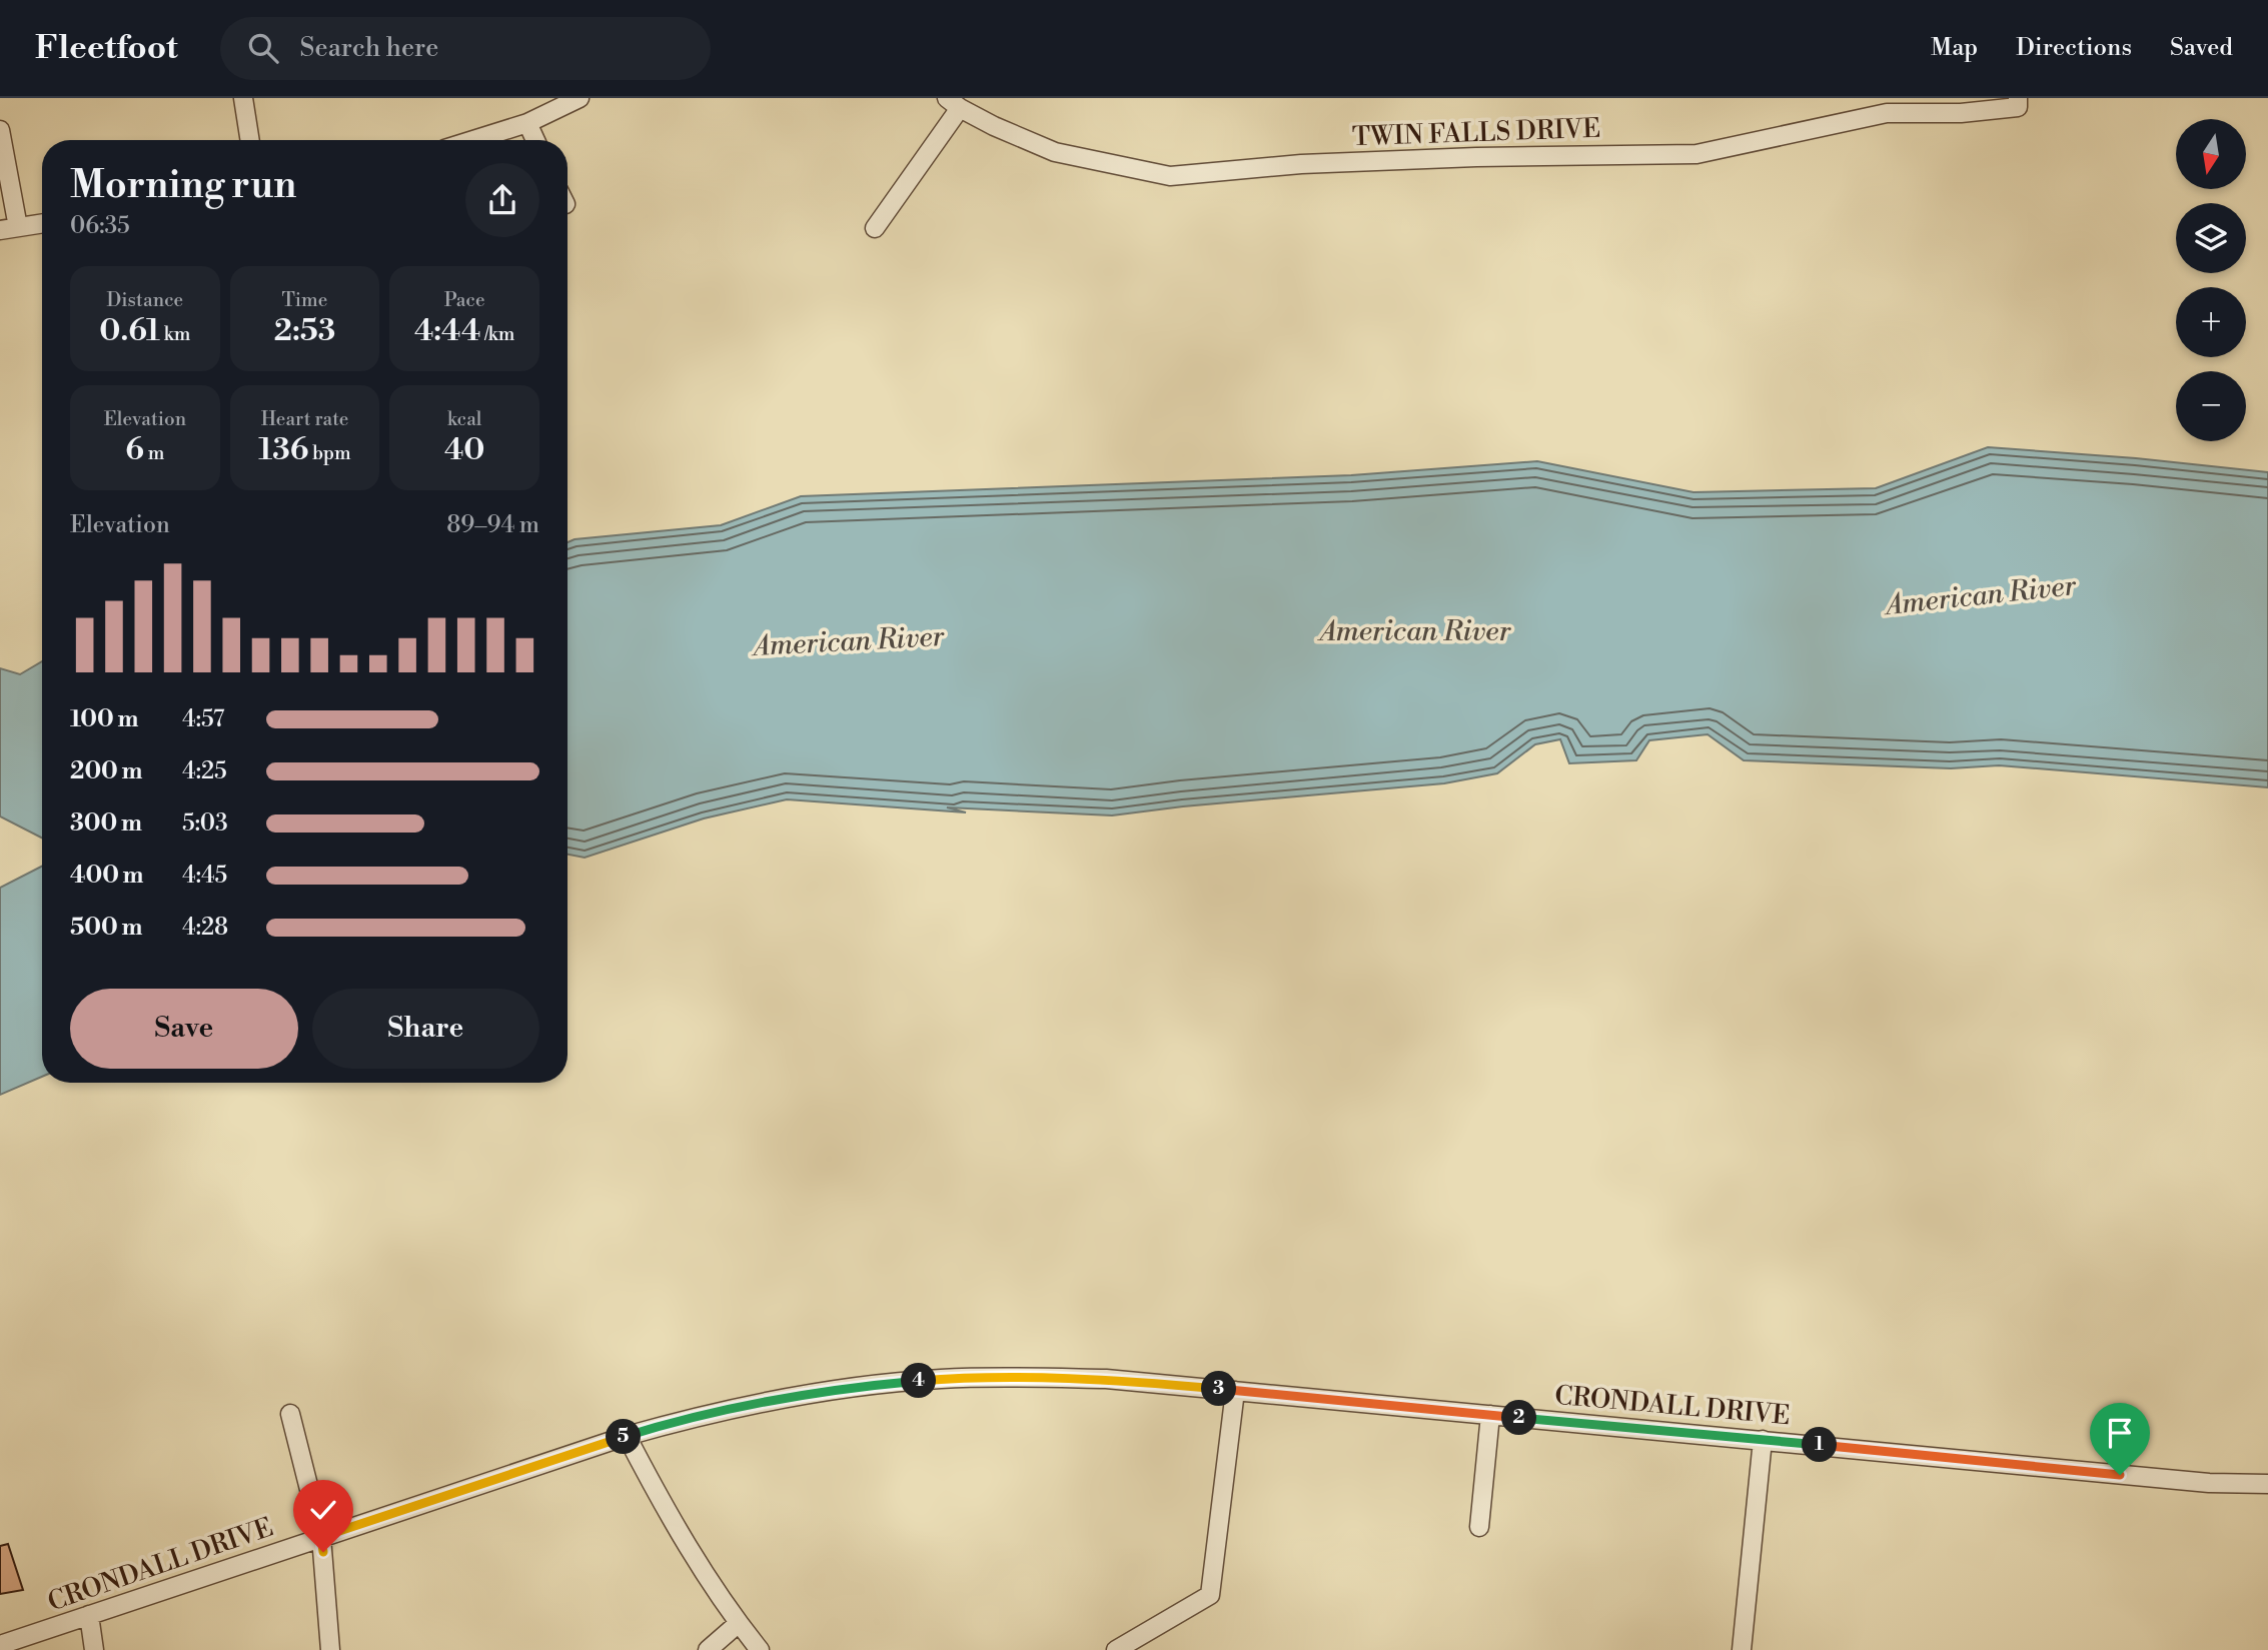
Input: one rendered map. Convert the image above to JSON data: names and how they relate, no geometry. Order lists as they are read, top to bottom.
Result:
{
  "streets": {
    "street": ["TWIN FALLS DRIVE", "CRONDALL DRIVE"]
  },
  "water": ["American River"],
  "north": "bottom",
  "page": {
    "header": "Fleetfoot",
    "search": "Search here",
    "nav": ["Map", "Directions", "Saved"],
    "map_buttons": ["+", "−"],
    "heading": ["Morning run", "06:35"],
    "stats": [
      ["Distance", "0.61 km"],
      ["Time", "2:53"],
      ["Pace", "4:44 /km"],
      ["Elevation", "6 m"],
      ["Heart rate", "136 bpm"],
      ["kcal", "40"]
    ],
    "chart": ["Elevation", "89–94 m"],
    "list": [
      {
        "name": "100 m",
        "note": "4:57"
      },
      {
        "name": "200 m",
        "note": "4:25"
      },
      {
        "name": "300 m",
        "note": "5:03"
      },
      {
        "name": "400 m",
        "note": "4:45"
      },
      {
        "name": "500 m",
        "note": "4:28"
      }
    ],
    "buttons": ["Save", "Share"],
    "pins": [
      "4",
      "3",
      "2",
      "5",
      "1"
    ]
  }
}
